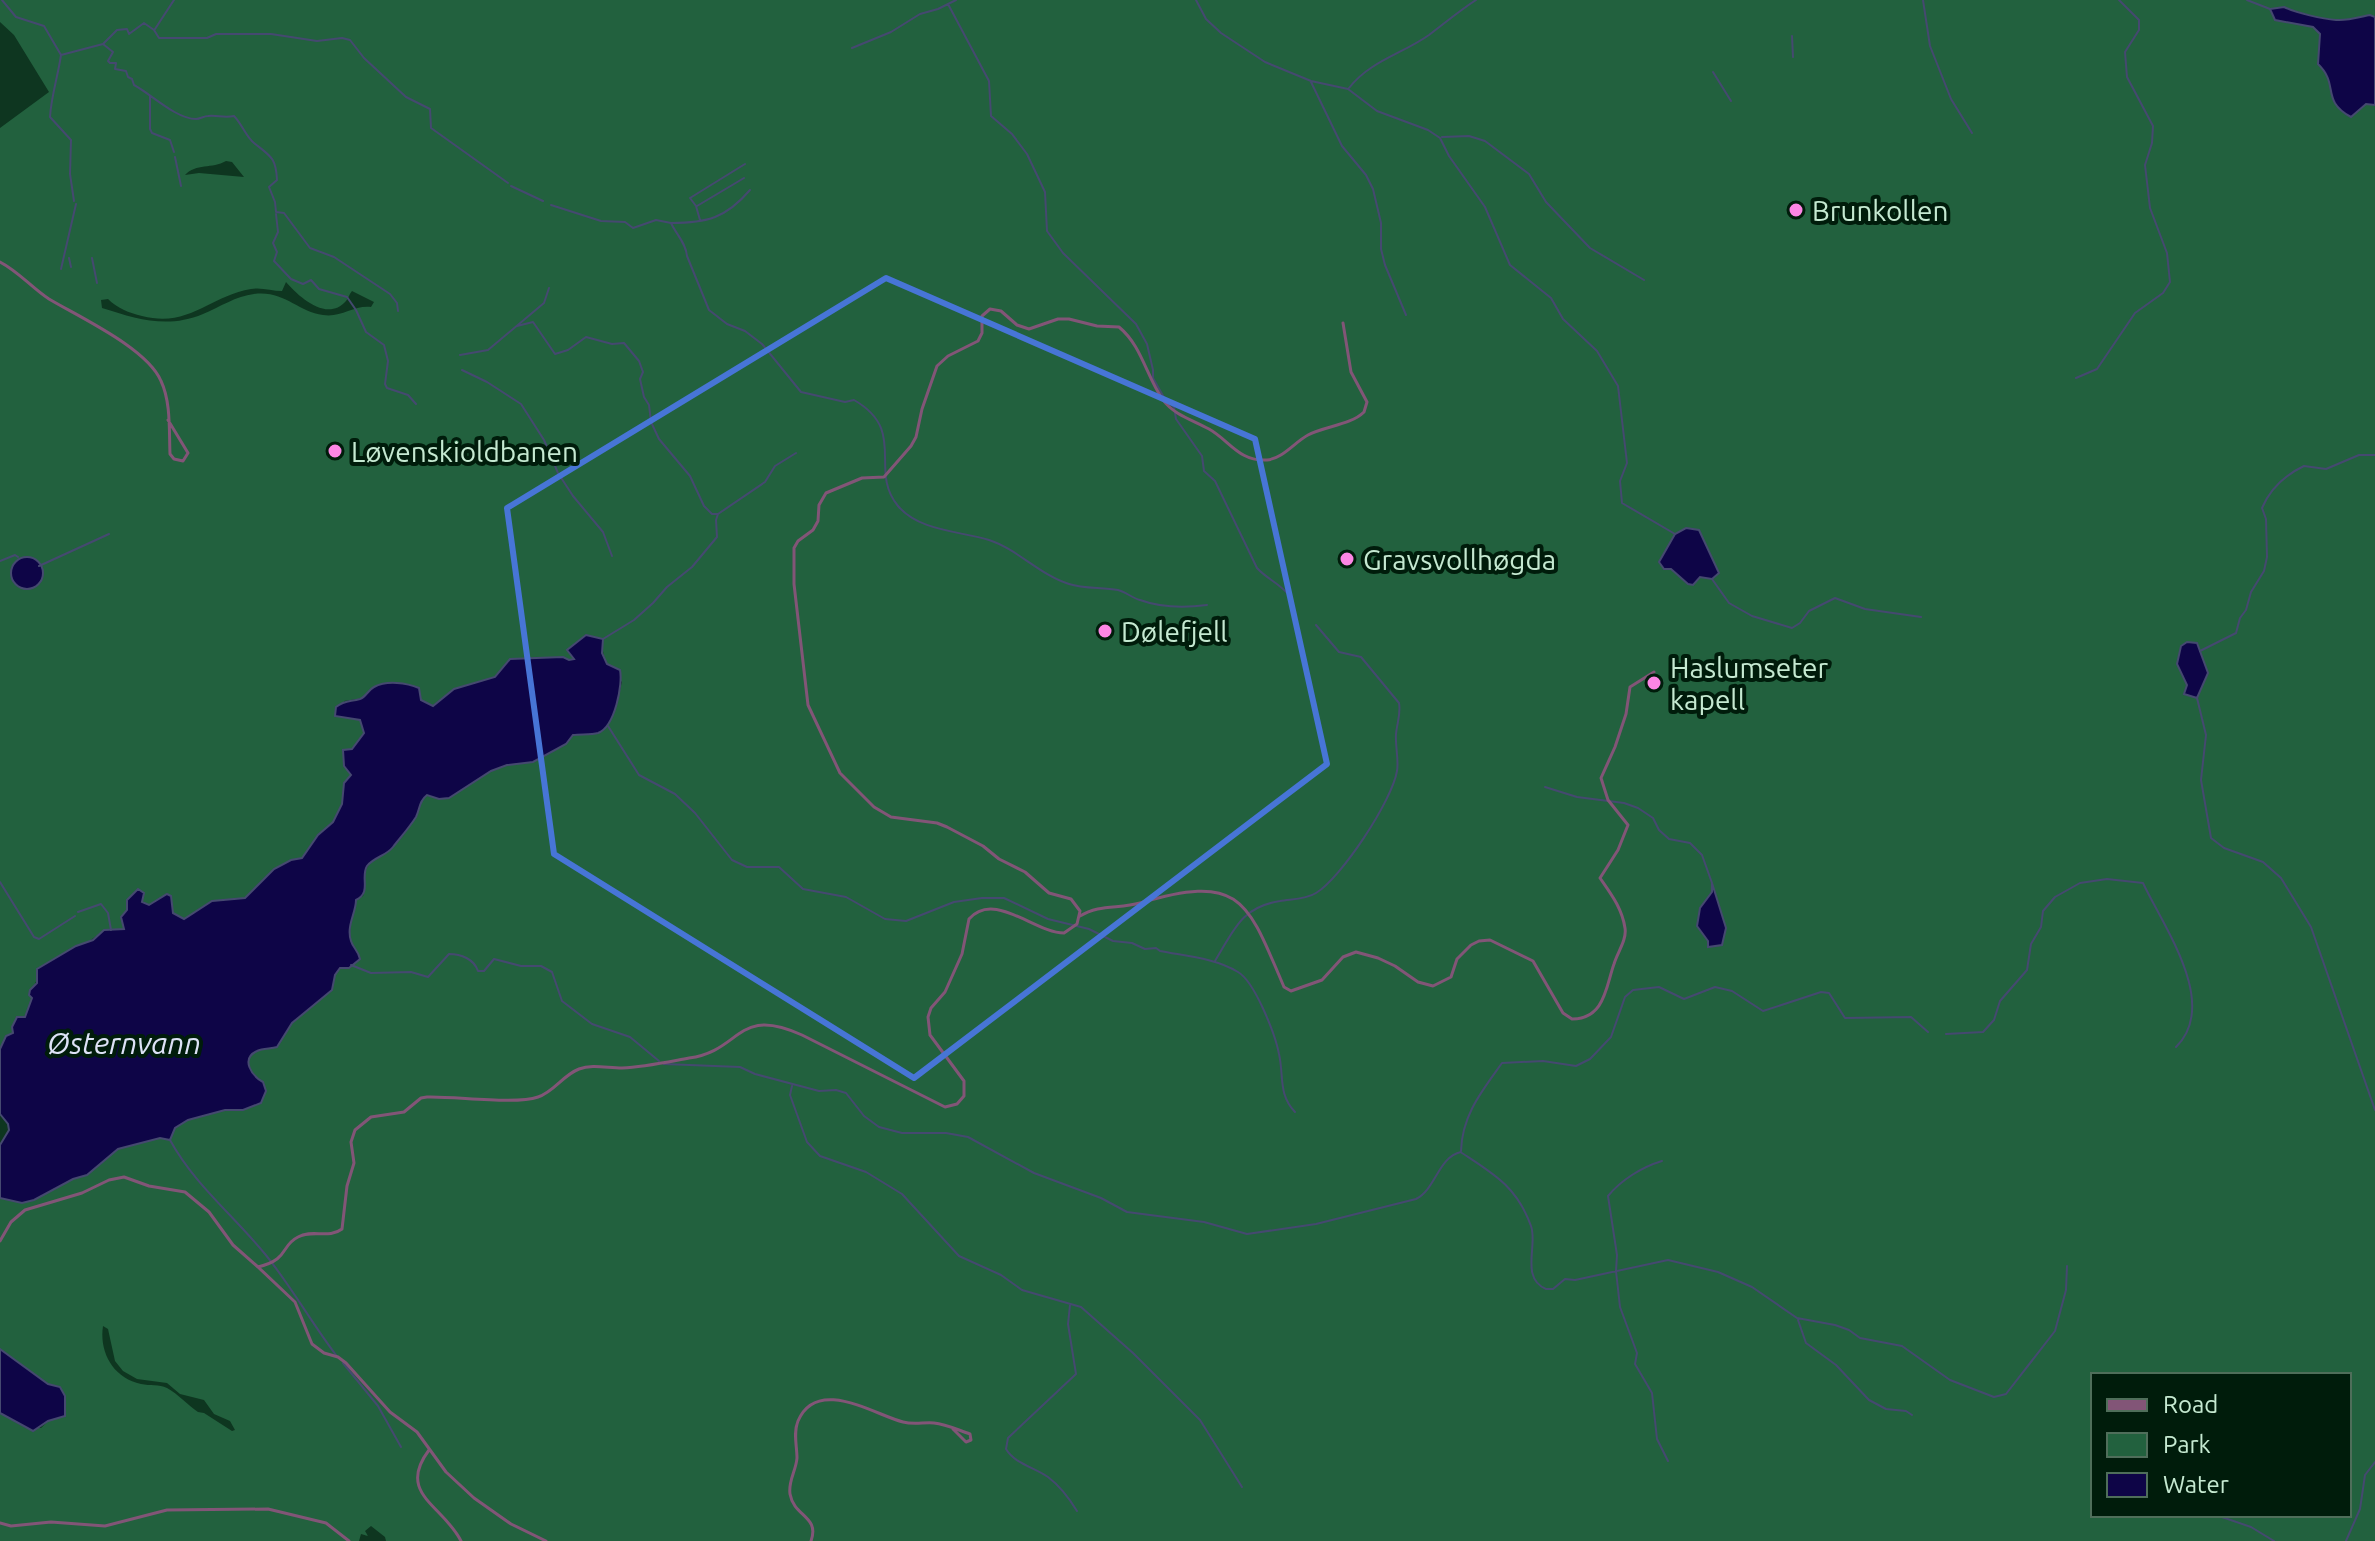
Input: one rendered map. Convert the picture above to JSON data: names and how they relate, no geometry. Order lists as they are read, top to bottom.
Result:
{
  "water": ["Østernvann"],
  "places": [
    "Brunkollen",
    "Løvenskioldbanen",
    "Gravsvollhøgda",
    "Dølefjell",
    "Haslumseter kapell"
  ],
  "legend": ["Road", "Park", "Water"]
}
